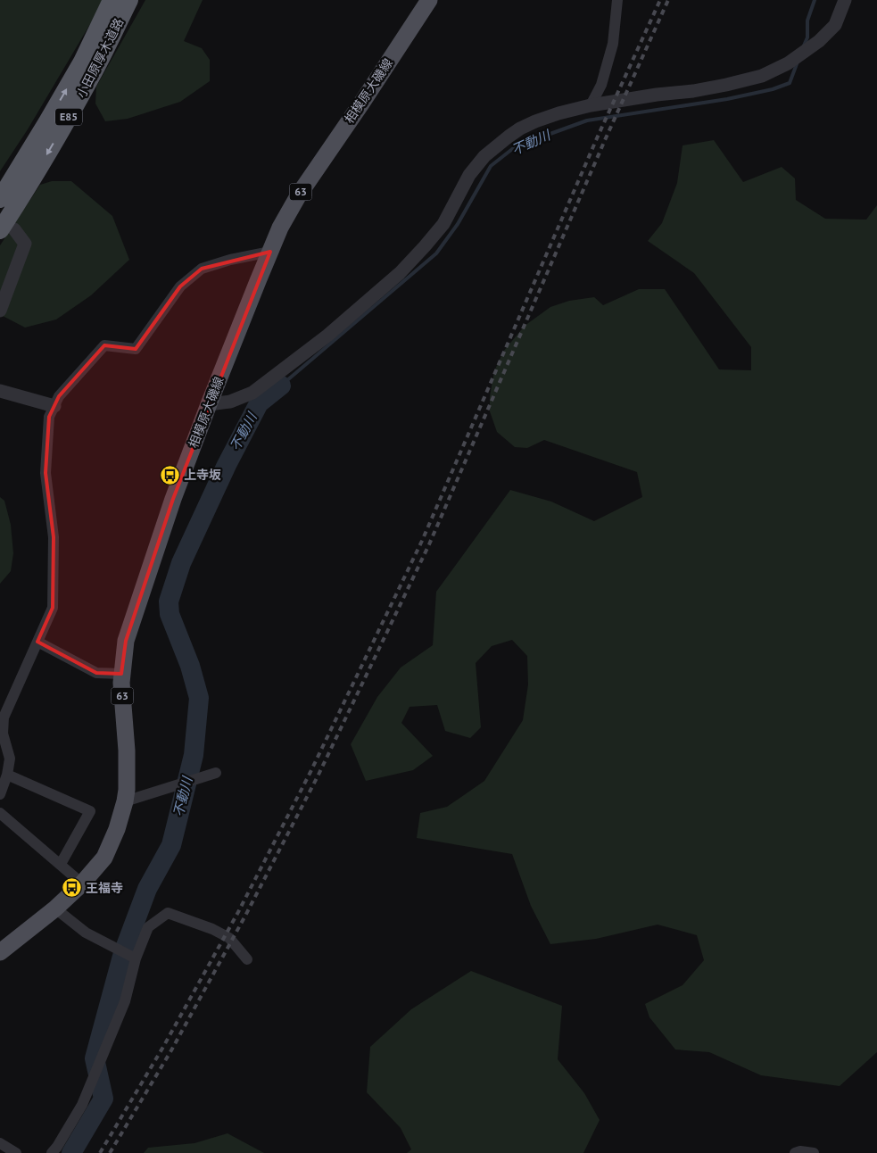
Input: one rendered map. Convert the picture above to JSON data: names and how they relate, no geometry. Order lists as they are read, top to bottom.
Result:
{
  "streets": {
    "highway": ["小田原厚木道路", "E85"],
    "main road": ["相模原大磯線", "63"]
  },
  "water": ["不動川"],
  "places": {
    "bus stop": ["上寺坂", "王福寺"]
  }
}
